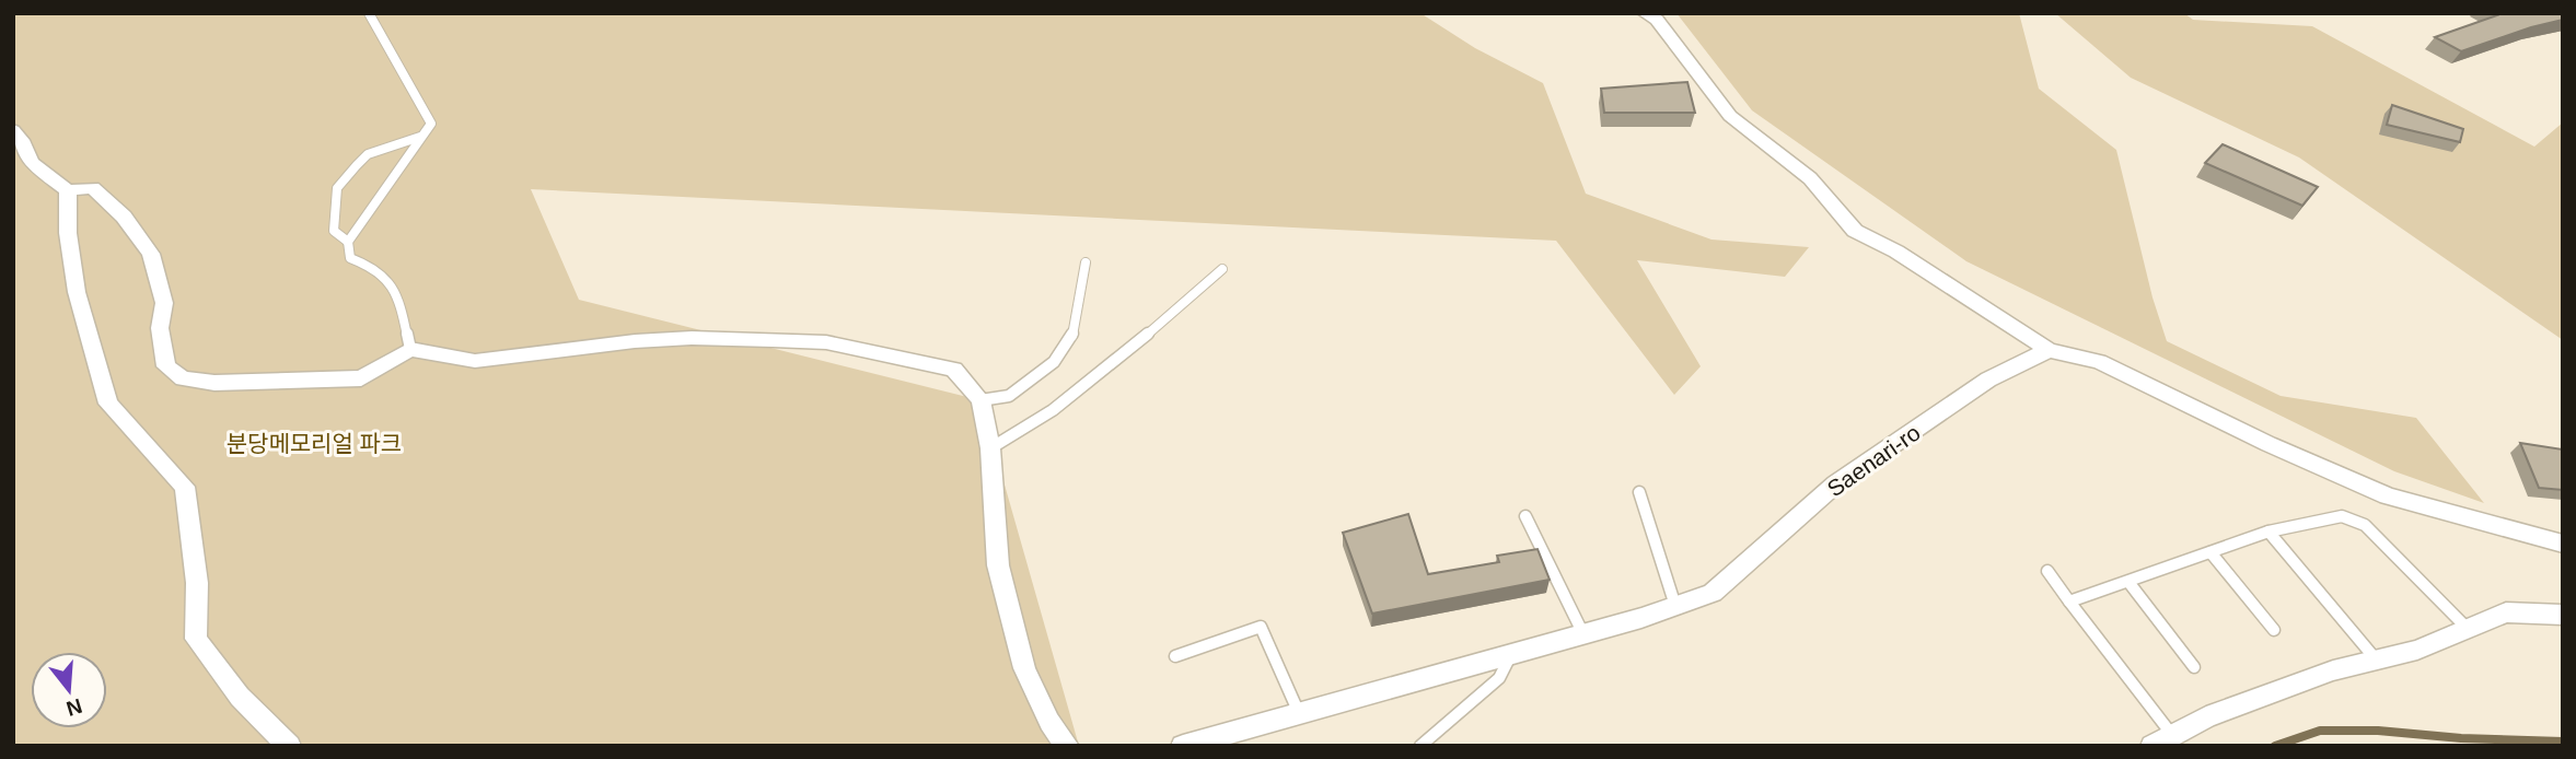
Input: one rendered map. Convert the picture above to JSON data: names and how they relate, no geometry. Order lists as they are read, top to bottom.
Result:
{
  "streets": {
    "street": ["Saenari-ro"]
  },
  "parks": ["분당메모리얼 파크"],
  "north": "bottom"
}
